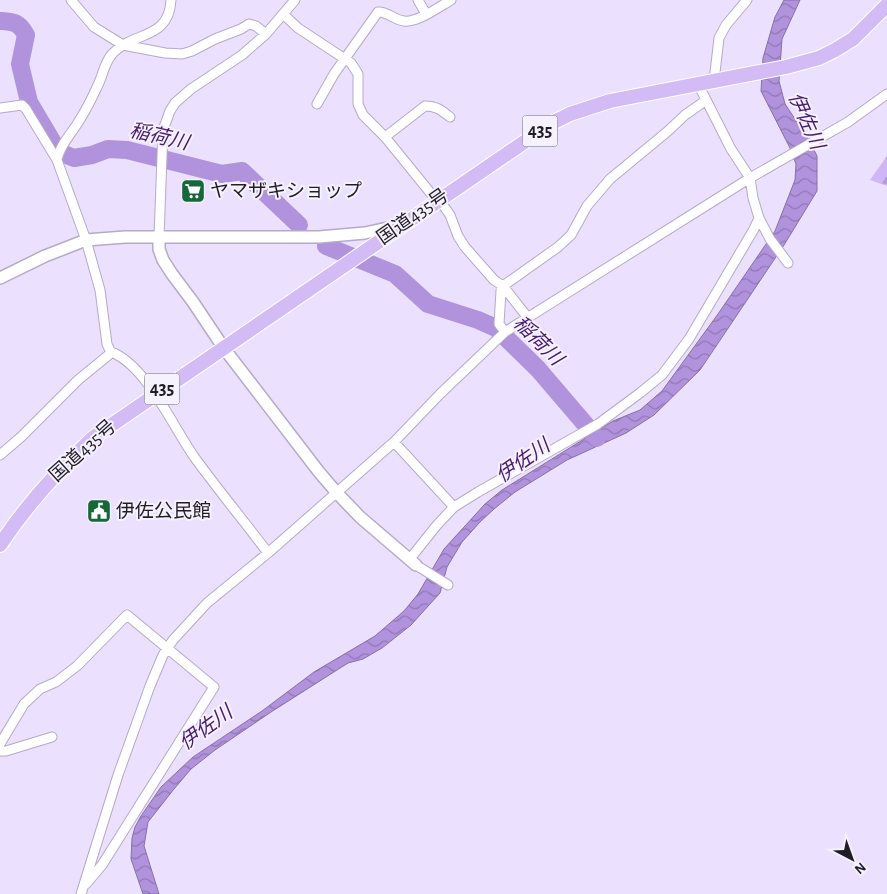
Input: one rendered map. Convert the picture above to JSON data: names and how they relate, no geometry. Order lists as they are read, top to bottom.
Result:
{
  "streets": {
    "highway": ["435", "国道435号"]
  },
  "water": ["伊佐川", "稲荷川"],
  "places": {
    "supermarket": ["ヤマザキショップ"],
    "public building": ["伊佐公民館"]
  },
  "north": "bottom right"
}
